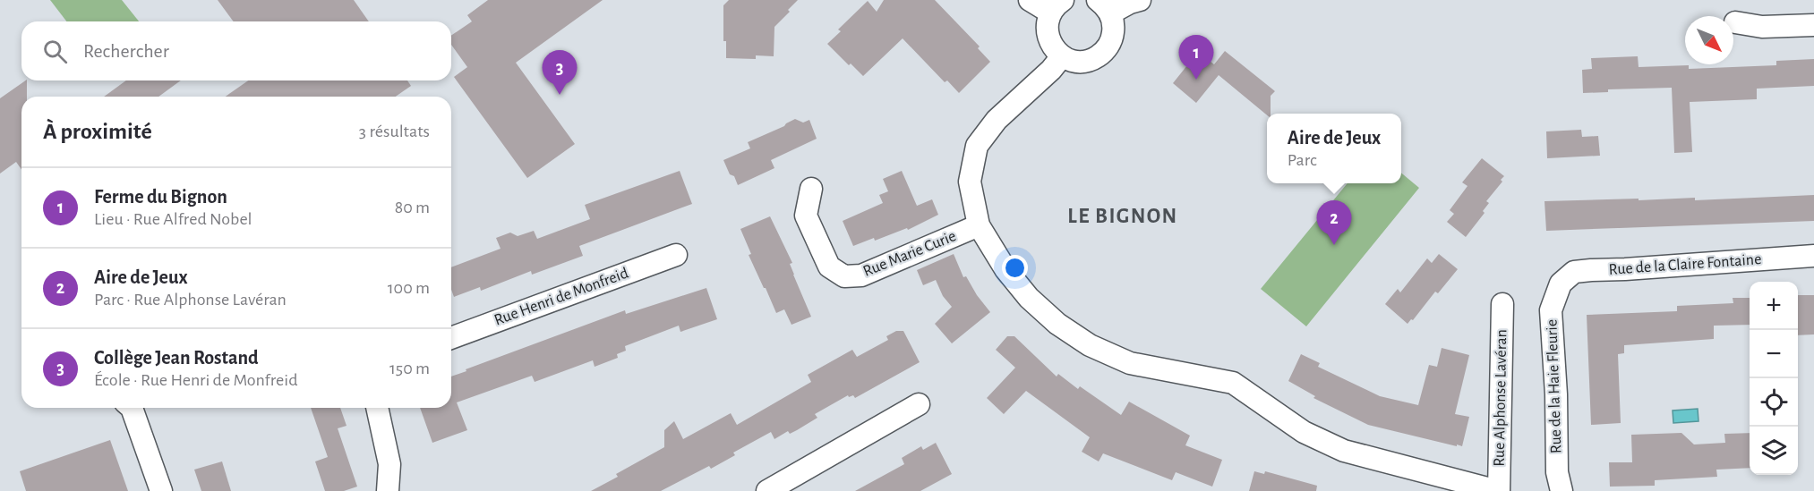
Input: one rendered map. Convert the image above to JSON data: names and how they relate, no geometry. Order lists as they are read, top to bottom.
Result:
{
  "streets": {
    "street": [
      "Rue Marie Curie",
      "Rue de la Claire Fontaine",
      "Rue Henri de Monfreid",
      "Rue de la Haie Fleurie",
      "Rue Alphonse Lavéran"
    ]
  },
  "crossings": [
    ["Rue Marie Curie", "Rue Alphonse Lavéran"],
    ["Rue de la Claire Fontaine", "Rue de la Haie Fleurie"]
  ],
  "districts": ["LE BIGNON"],
  "north": "bottom right",
  "page": {
    "search": "Rechercher",
    "pins": ["1", "3", "2"],
    "heading": ["À proximité", "3 résultats"],
    "popup": ["Aire de Jeux", "Parc"],
    "list": [
      {
        "mark": "1",
        "name": "Ferme du Bignon",
        "note": "Lieu · Rue Alfred Nobel",
        "value": "80 m"
      },
      {
        "mark": "2",
        "name": "Aire de Jeux",
        "note": "Parc · Rue Alphonse Lavéran",
        "value": "100 m"
      },
      {
        "mark": "3",
        "name": "Collège Jean Rostand",
        "note": "École · Rue Henri de Monfreid",
        "value": "150 m"
      }
    ],
    "map_buttons": ["+", "−"]
  }
}
